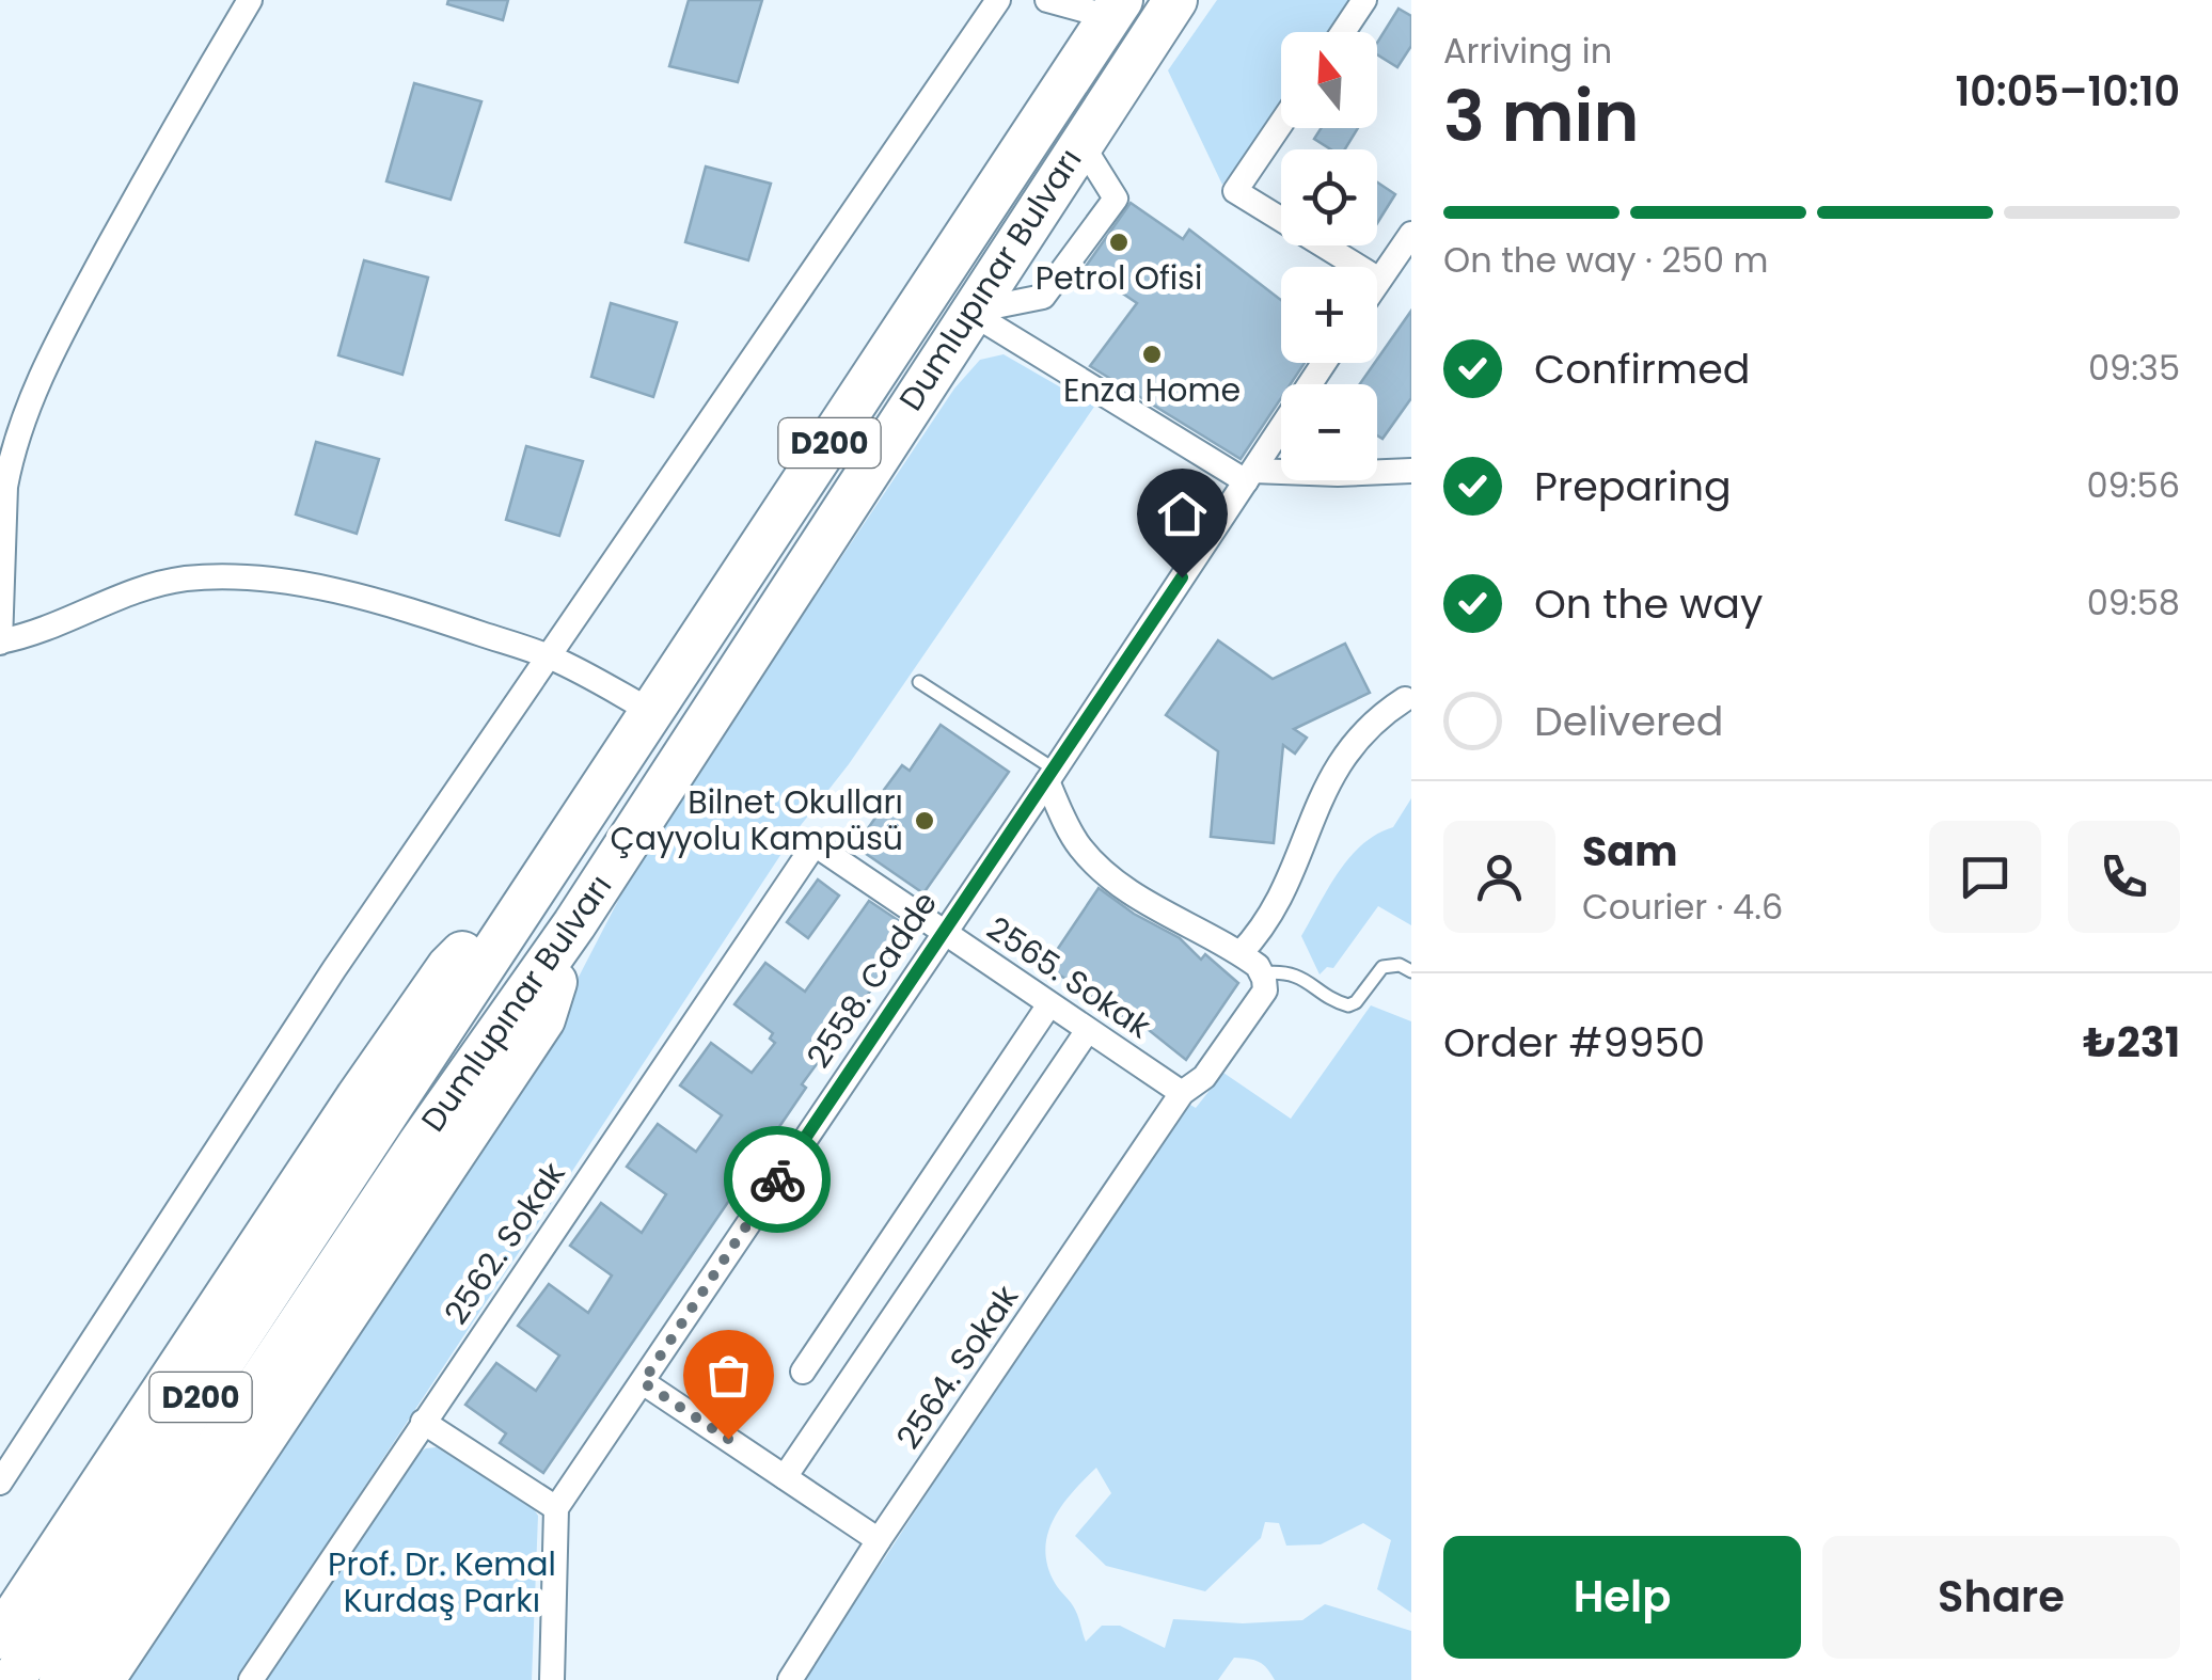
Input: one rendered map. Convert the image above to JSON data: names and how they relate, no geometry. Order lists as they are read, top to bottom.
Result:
{
  "streets": {
    "highway": ["Dumlupınar Bulvarı", "D200"],
    "street": [
      "2565. Sokak",
      "2558. Cadde",
      "2562. Sokak",
      "2564. Sokak"
    ]
  },
  "crossings": [
    ["2565. Sokak", "2558. Cadde"],
    ["2565. Sokak", "2562. Sokak"],
    ["2565. Sokak", "2564. Sokak"]
  ],
  "parks": ["Prof. Dr. Kemal Kurdaş Parkı"],
  "places": ["Petrol Ofisi", "Enza Home", "Bilnet Okulları Çayyolu Kampüsü"],
  "north": "top",
  "page": {
    "heading": ["3 min", "Arriving in", "10:05–10:10"],
    "panel": [
      "Sam",
      "Courier · 4.6",
      "Order #9950",
      "₺231"
    ],
    "map_buttons": ["+", "−"],
    "bar": "On the way · 250 m",
    "list": [
      ["Confirmed", "09:35"],
      ["Preparing", "09:56"],
      ["On the way", "09:58"],
      "Delivered"
    ],
    "buttons": ["Help", "Share"]
  }
}
